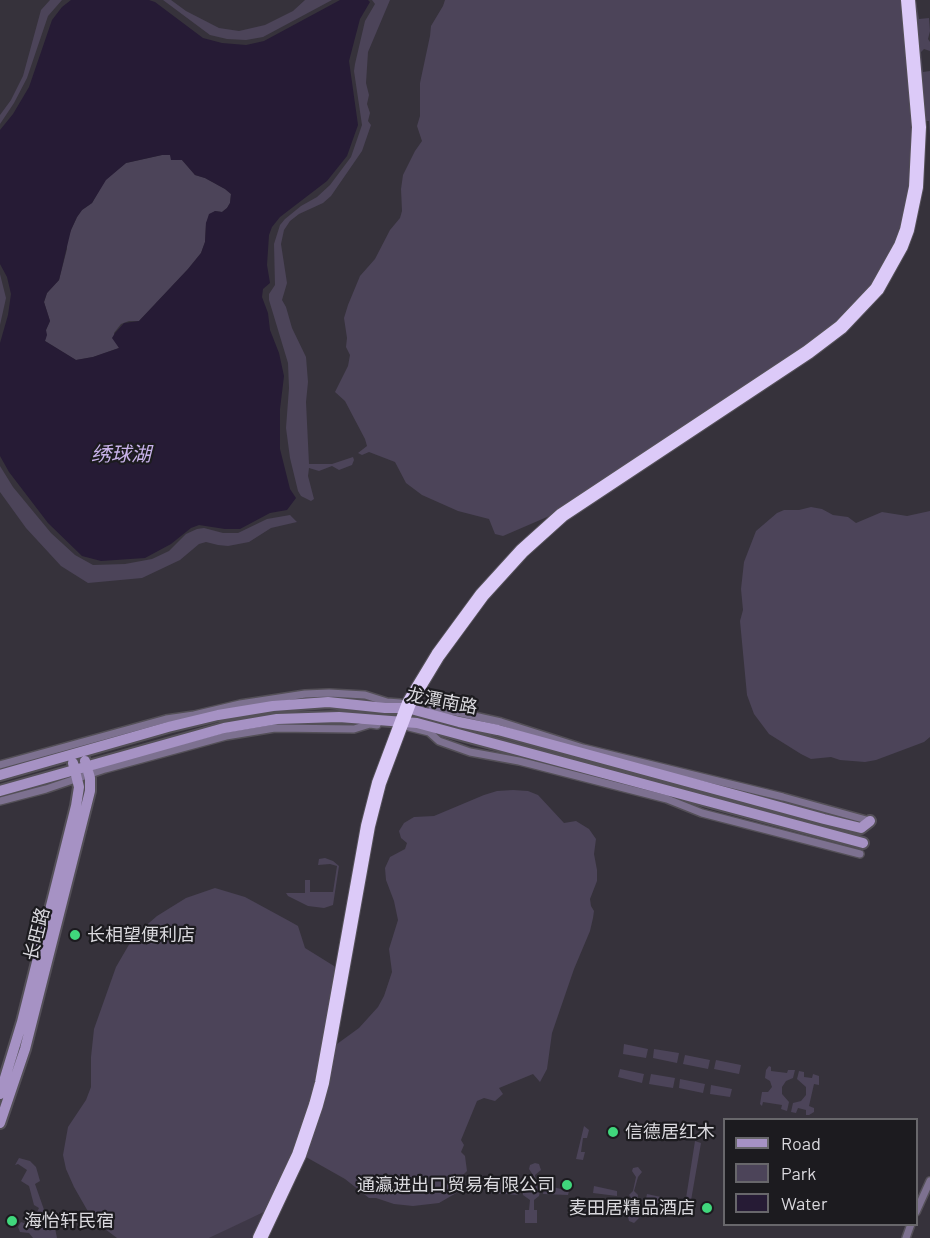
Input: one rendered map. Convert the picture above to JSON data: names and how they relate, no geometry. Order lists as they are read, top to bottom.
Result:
{
  "streets": {
    "main road": ["龙潭南路", "长旺路"]
  },
  "crossings": [
    ["龙潭南路", "长旺路"]
  ],
  "water": ["绣球湖"],
  "places": [
    "长相望便利店",
    "信德居红木",
    "通瀛进出口贸易有限公司",
    "麦田居精品酒店",
    "海怡轩民宿"
  ],
  "legend": ["Road", "Park", "Water"]
}
